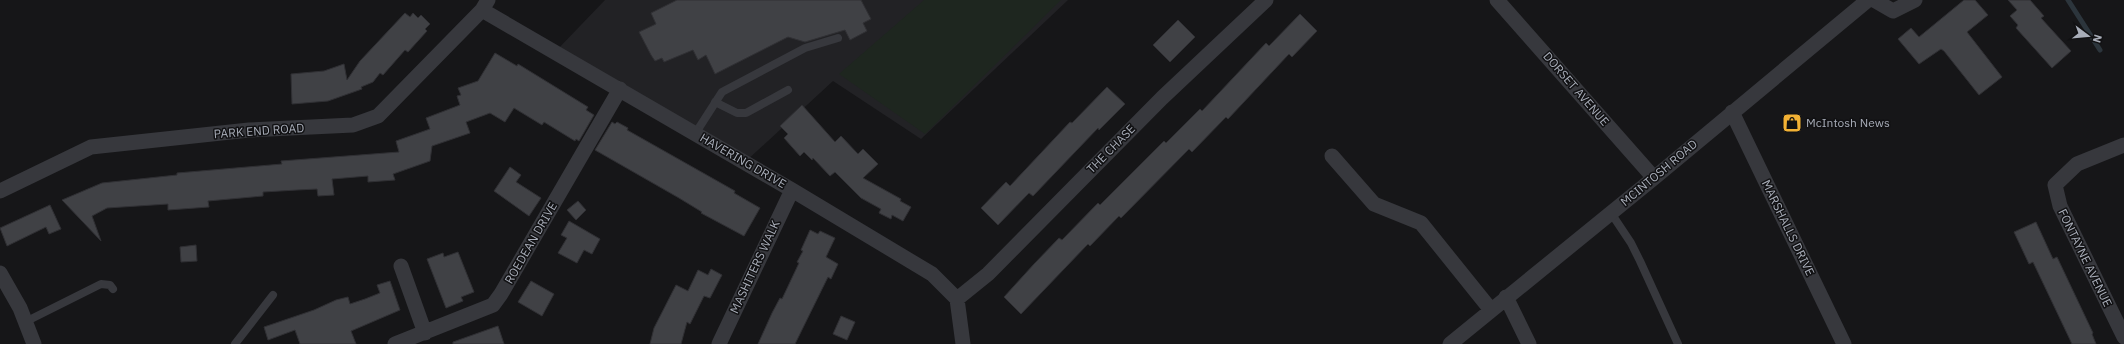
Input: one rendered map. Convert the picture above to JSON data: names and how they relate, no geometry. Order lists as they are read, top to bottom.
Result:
{
  "streets": {
    "street": [
      "DORSET AVENUE",
      "PARK END ROAD",
      "THE CHASE",
      "HAVERING DRIVE",
      "MCINTOSH ROAD",
      "MARSHALLS DRIVE",
      "ROEDEAN DRIVE",
      "FONTAYNE AVENUE",
      "MASHITERS WALK"
    ]
  },
  "crossings": [
    ["DORSET AVENUE", "MCINTOSH ROAD"],
    ["PARK END ROAD", "HAVERING DRIVE"],
    ["THE CHASE", "HAVERING DRIVE"],
    ["HAVERING DRIVE", "ROEDEAN DRIVE"],
    ["HAVERING DRIVE", "MASHITERS WALK"],
    ["MCINTOSH ROAD", "MARSHALLS DRIVE"]
  ],
  "places": {
    "shop": ["McIntosh News"]
  },
  "north": "right"
}
